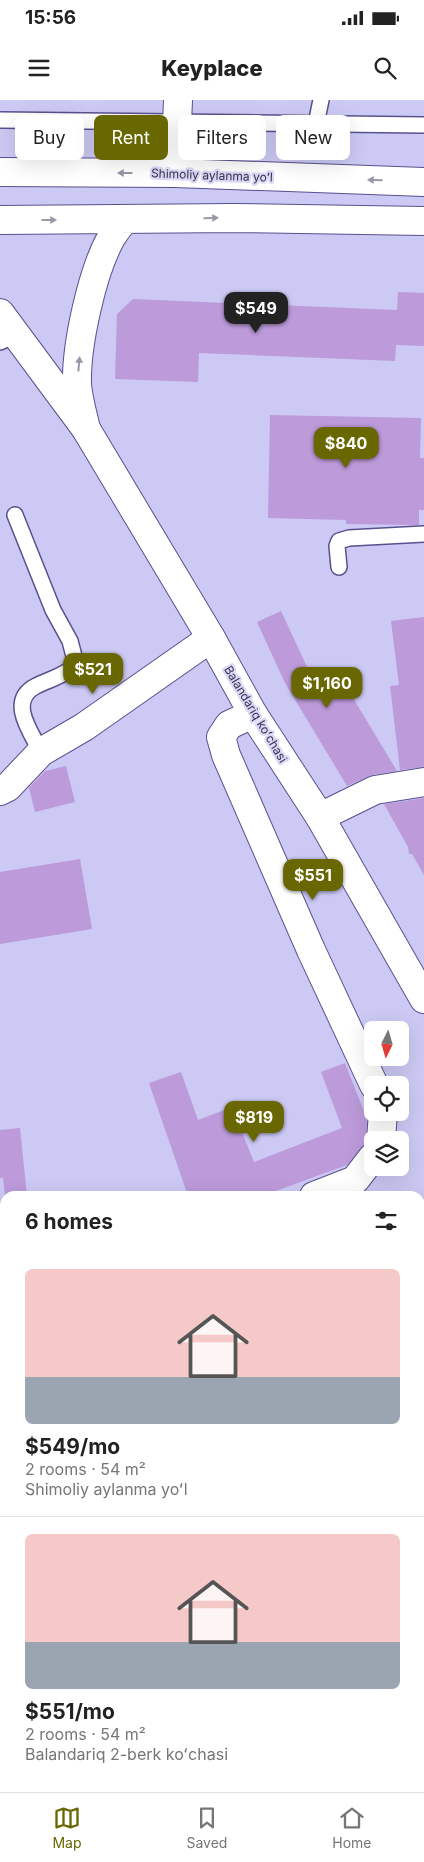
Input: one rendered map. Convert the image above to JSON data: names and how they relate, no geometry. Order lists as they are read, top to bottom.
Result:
{
  "streets": {
    "street": ["Shimoliy aylanma yoʻl", "Balandariq koʻchasi"]
  },
  "north": "bottom",
  "page": {
    "status": "15:56",
    "header": "Keyplace",
    "chip": [
      "Buy",
      "Rent",
      "Filters",
      "New"
    ],
    "price": [
      "$549",
      "$840",
      "$521",
      "$1,160",
      "$551",
      "$819"
    ],
    "heading": "6 homes",
    "list": [
      {
        "name": "$549/mo",
        "note": "2 rooms · 54 m² · Shimoliy aylanma yoʻl"
      },
      {
        "name": "$551/mo",
        "note": "2 rooms · 54 m² · Balandariq 2-berk koʻchasi"
      }
    ],
    "tabs": ["Map", "Saved", "Home"]
  }
}
